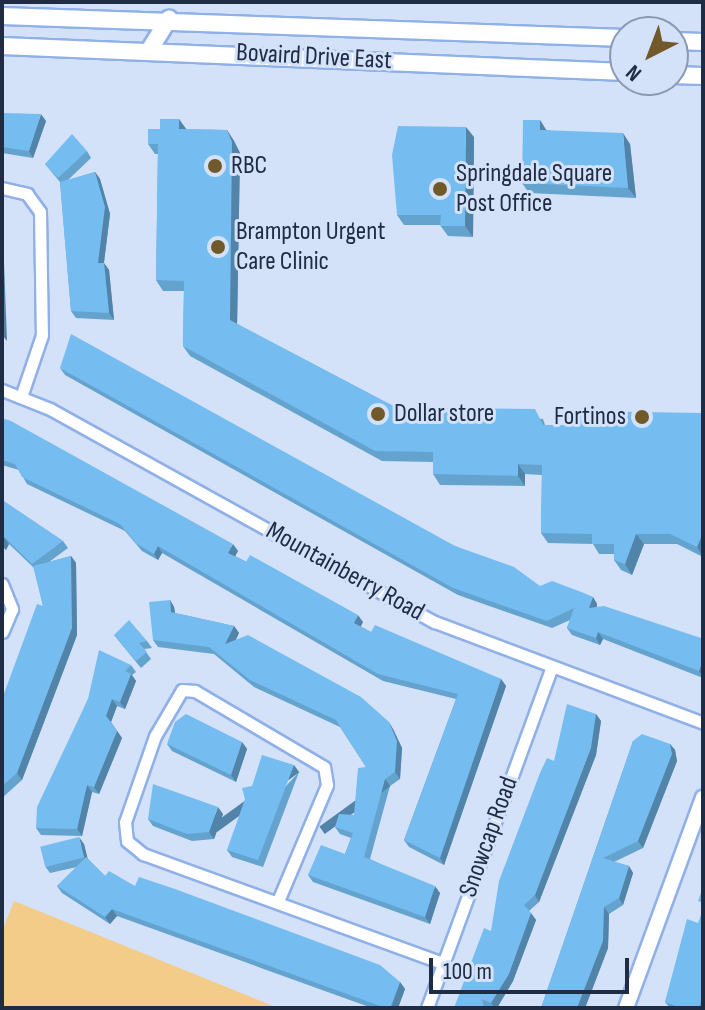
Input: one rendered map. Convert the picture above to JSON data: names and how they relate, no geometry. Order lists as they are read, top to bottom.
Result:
{
  "streets": {
    "main road": ["Bovaird Drive East"],
    "street": ["Mountainberry Road", "Snowcap Road"]
  },
  "crossings": [
    ["Mountainberry Road", "Snowcap Road"]
  ],
  "places": [
    "RBC",
    "Springdale Square Post Office",
    "Brampton Urgent Care Clinic",
    "Dollar store",
    "Fortinos"
  ],
  "scale_bar": "100 m",
  "north": "bottom left"
}
